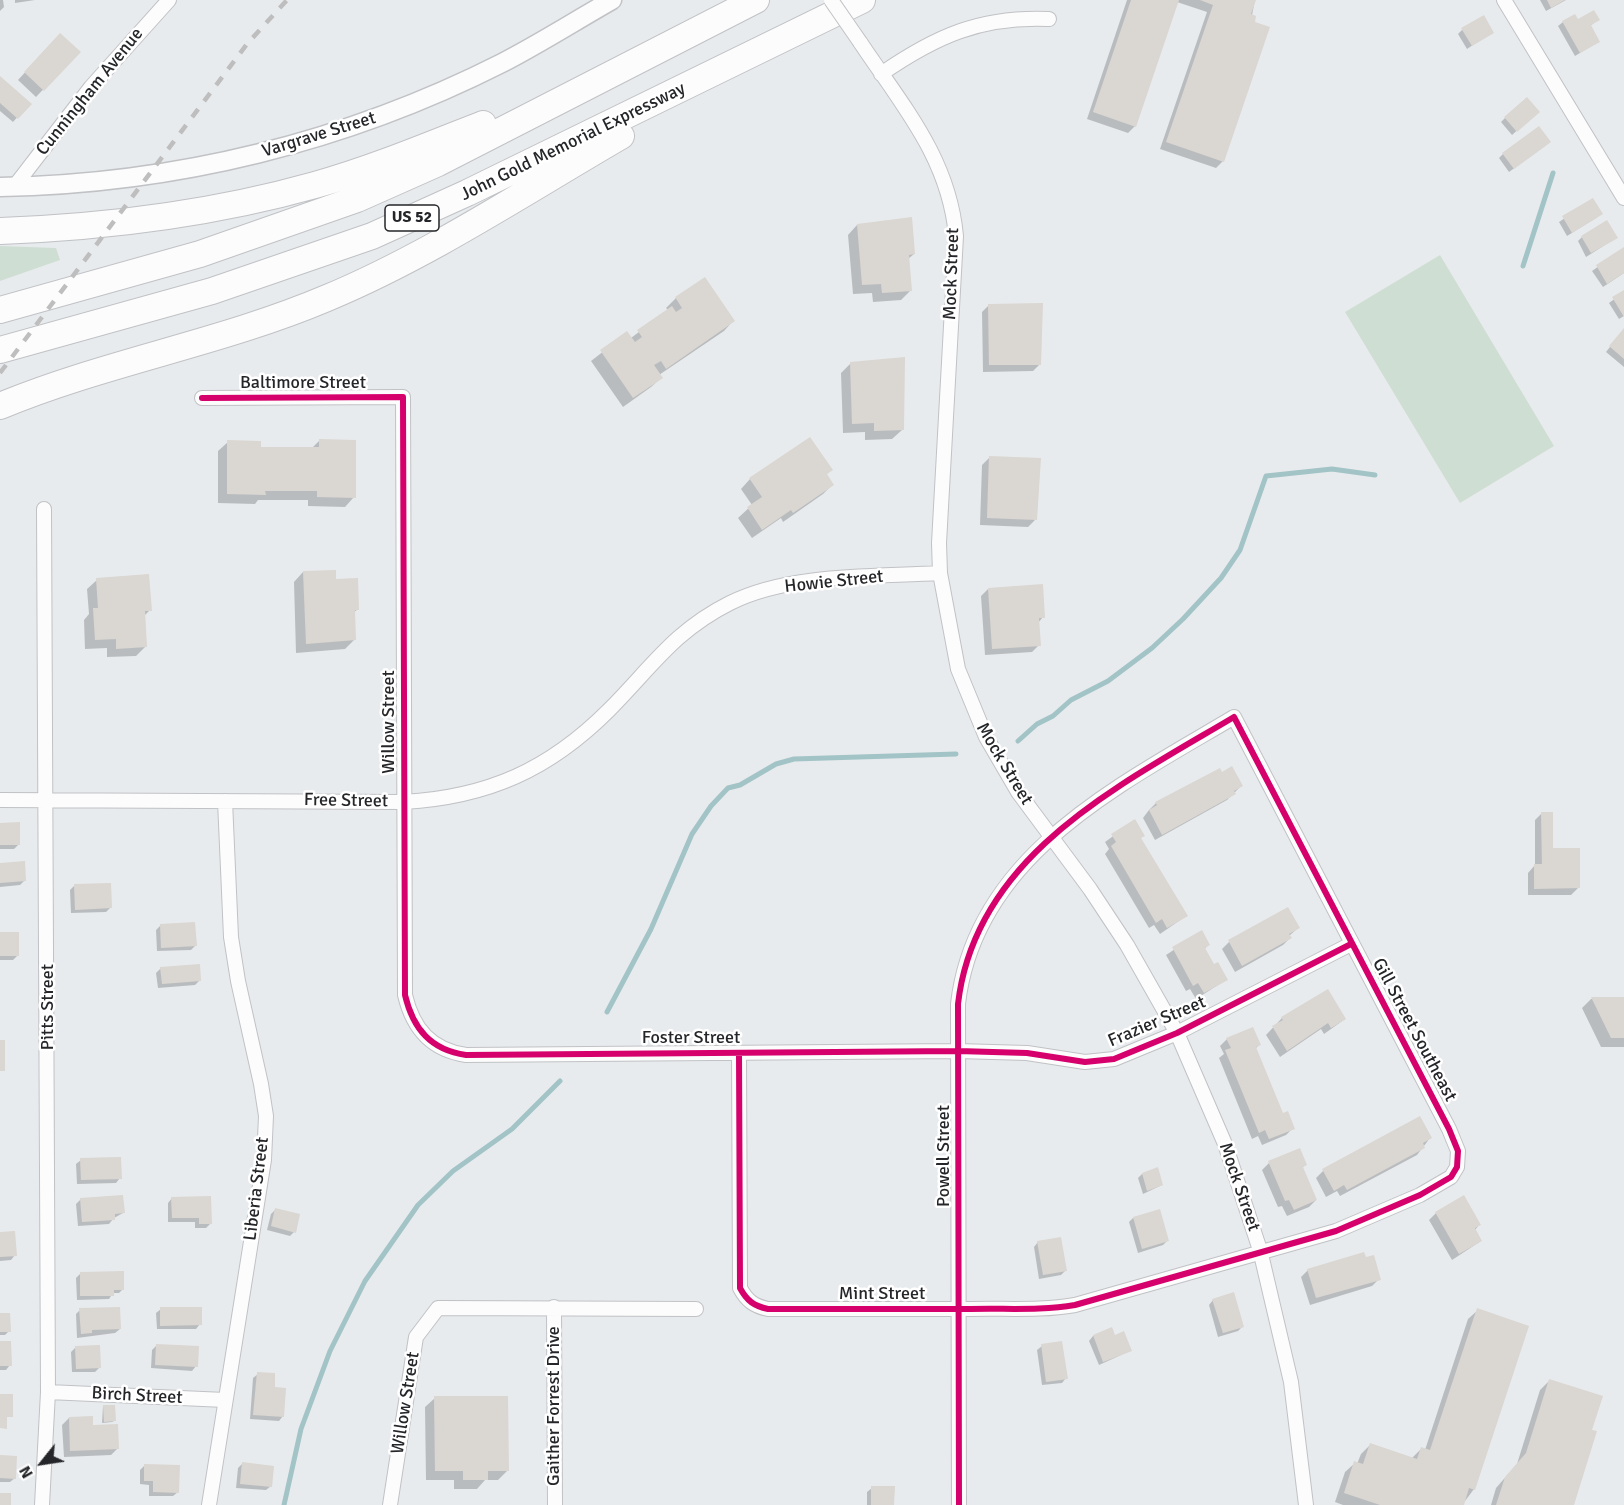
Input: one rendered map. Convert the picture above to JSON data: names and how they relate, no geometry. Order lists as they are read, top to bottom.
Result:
{
  "streets": {
    "highway": ["John Gold Memorial Expressway", "US 52"],
    "street": [
      "Cunningham Avenue",
      "Vargrave Street",
      "Mock Street",
      "Baltimore Street",
      "Howie Street",
      "Willow Street",
      "Free Street",
      "Pitts Street",
      "Frazier Street",
      "Gill Street Southeast",
      "Foster Street",
      "Powell Street",
      "Liberia Street",
      "Mint Street",
      "Birch Street",
      "Gaither Forrest Drive"
    ]
  },
  "crossings": [
    ["Cunningham Avenue", "Vargrave Street"],
    ["Mock Street", "Howie Street"],
    ["Mock Street", "Frazier Street"],
    ["Mock Street", "Gill Street Southeast"],
    ["Mock Street", "Powell Street"],
    ["Mock Street", "Mint Street"],
    ["Baltimore Street", "Willow Street"],
    ["Howie Street", "Free Street"],
    ["Willow Street", "Free Street"],
    ["Willow Street", "Foster Street"],
    ["Willow Street", "Gaither Forrest Drive"],
    ["Free Street", "Pitts Street"],
    ["Free Street", "Liberia Street"],
    ["Pitts Street", "Birch Street"],
    ["Frazier Street", "Gill Street Southeast"],
    ["Frazier Street", "Foster Street"],
    ["Frazier Street", "Powell Street"],
    ["Gill Street Southeast", "Powell Street"],
    ["Gill Street Southeast", "Mint Street"],
    ["Foster Street", "Powell Street"],
    ["Foster Street", "Mint Street"],
    ["Powell Street", "Mint Street"],
    ["Liberia Street", "Birch Street"]
  ],
  "north": "bottom left"
}
